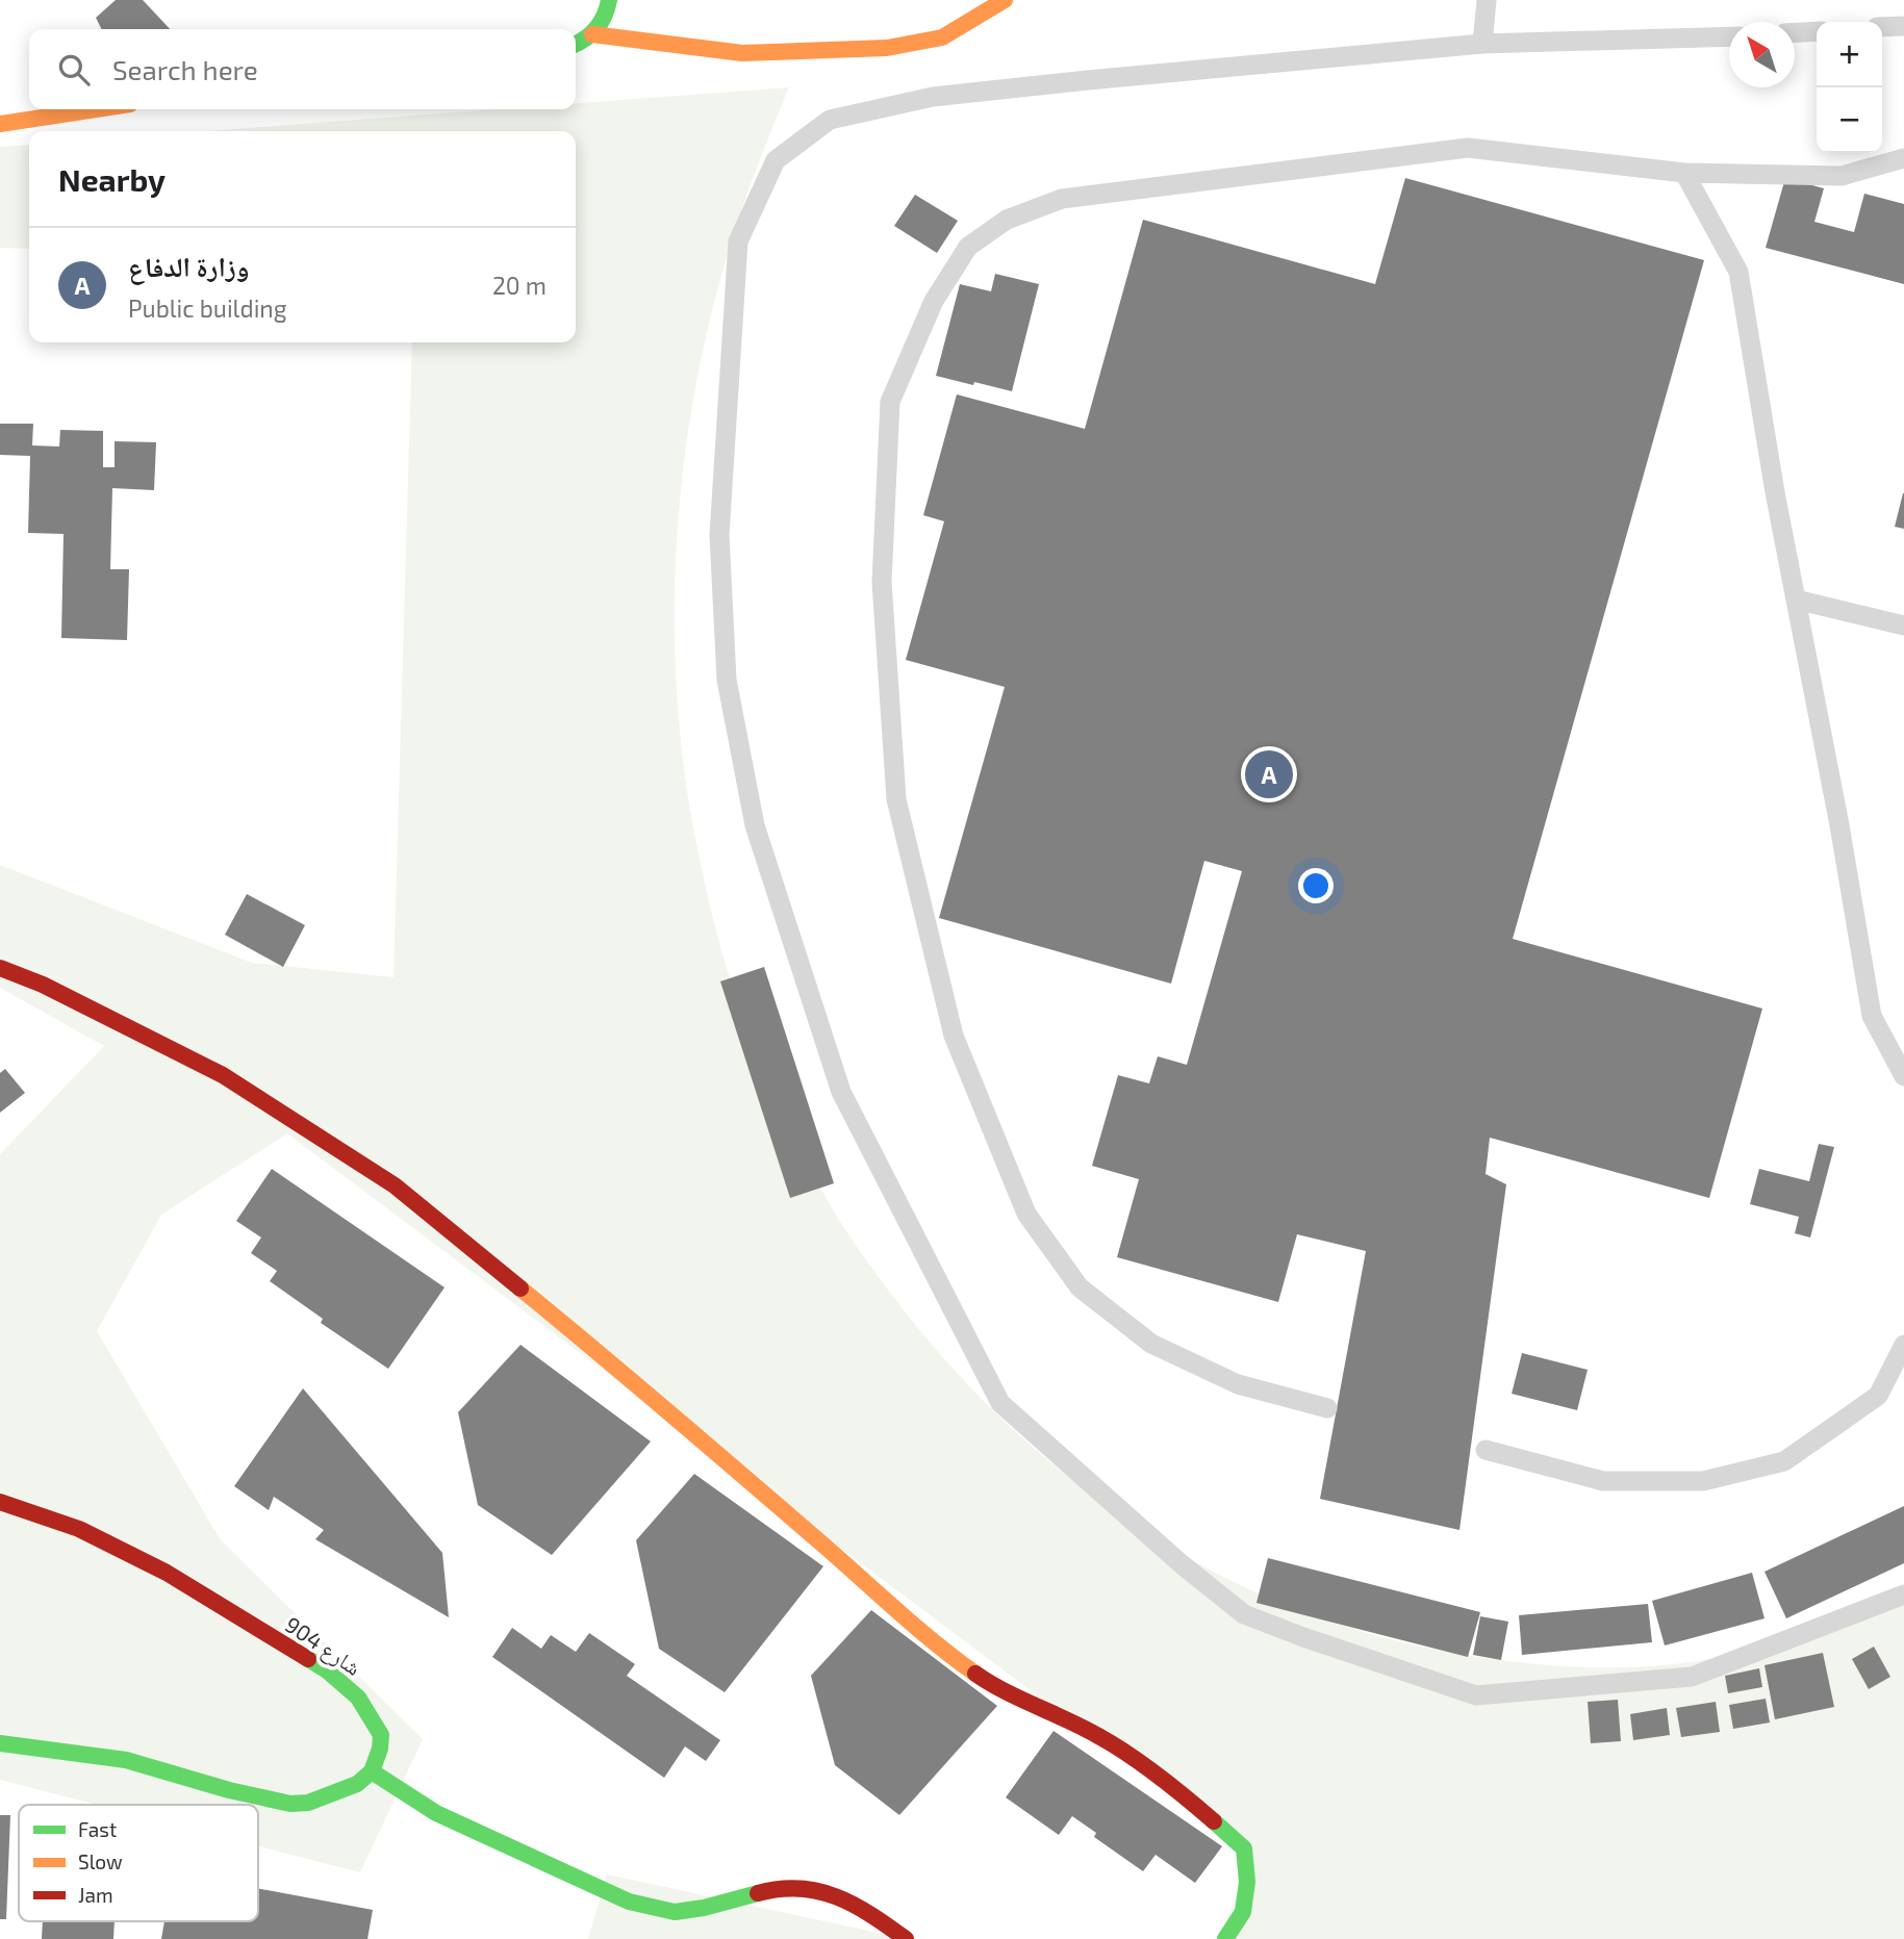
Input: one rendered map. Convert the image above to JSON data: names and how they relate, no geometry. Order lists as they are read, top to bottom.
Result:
{
  "streets": {
    "street": ["شارع 904"]
  },
  "legend": ["Fast", "Slow", "Jam"],
  "north": "top left",
  "page": {
    "map_buttons": ["+", "−"],
    "search": "Search here",
    "heading": "Nearby",
    "list": [
      {
        "mark": "A",
        "name": "وزارة الدفاع",
        "note": "Public building",
        "value": "20 m"
      }
    ],
    "pins": "A"
  }
}
